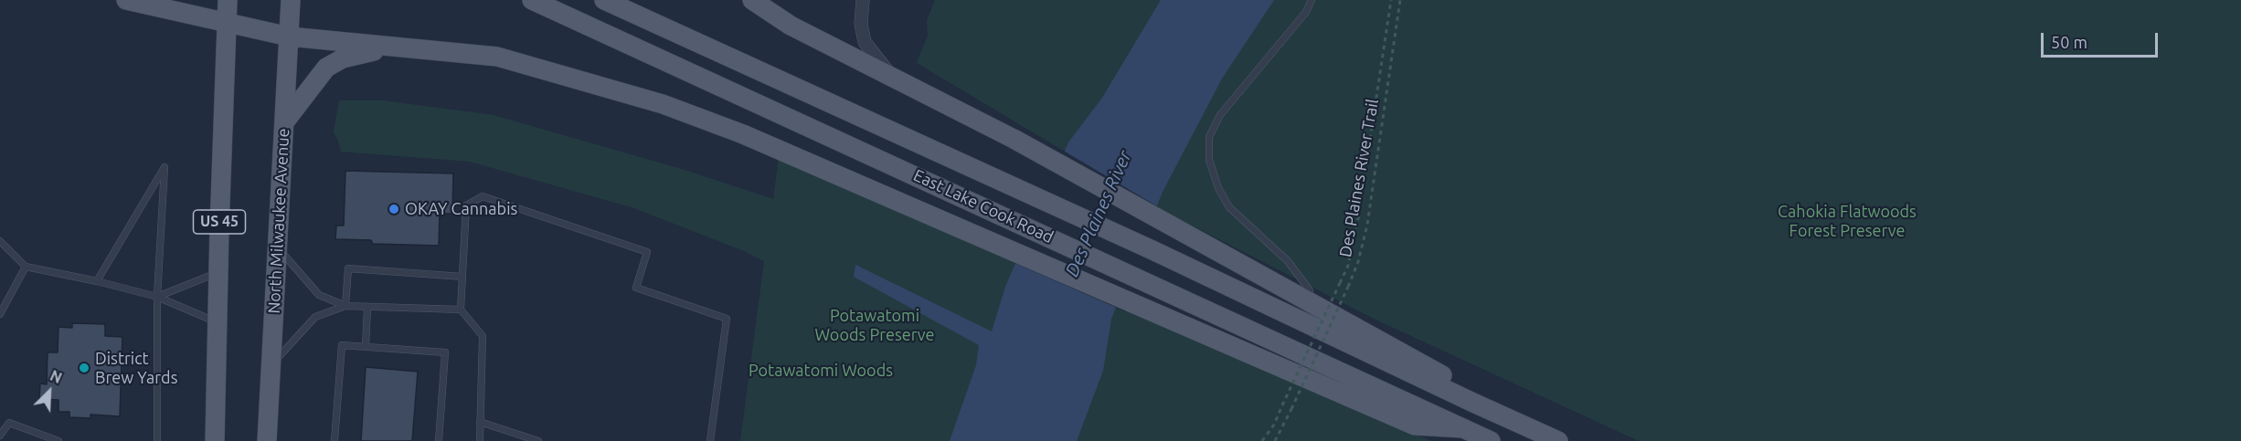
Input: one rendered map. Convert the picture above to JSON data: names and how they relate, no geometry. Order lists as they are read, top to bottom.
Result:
{
  "streets": {
    "main road": ["East Lake Cook Road", "North Milwaukee Avenue", "US 45"],
    "path": ["Des Plaines River Trail"]
  },
  "water": ["Des Plaines River"],
  "parks": ["Cahokia Flatwoods Forest Preserve", "Potawatomi Woods Preserve", "Potawatomi Woods"],
  "places": ["OKAY Cannabis", "District Brew Yards"],
  "scale_bar": "50 m",
  "north": "top right"
}
